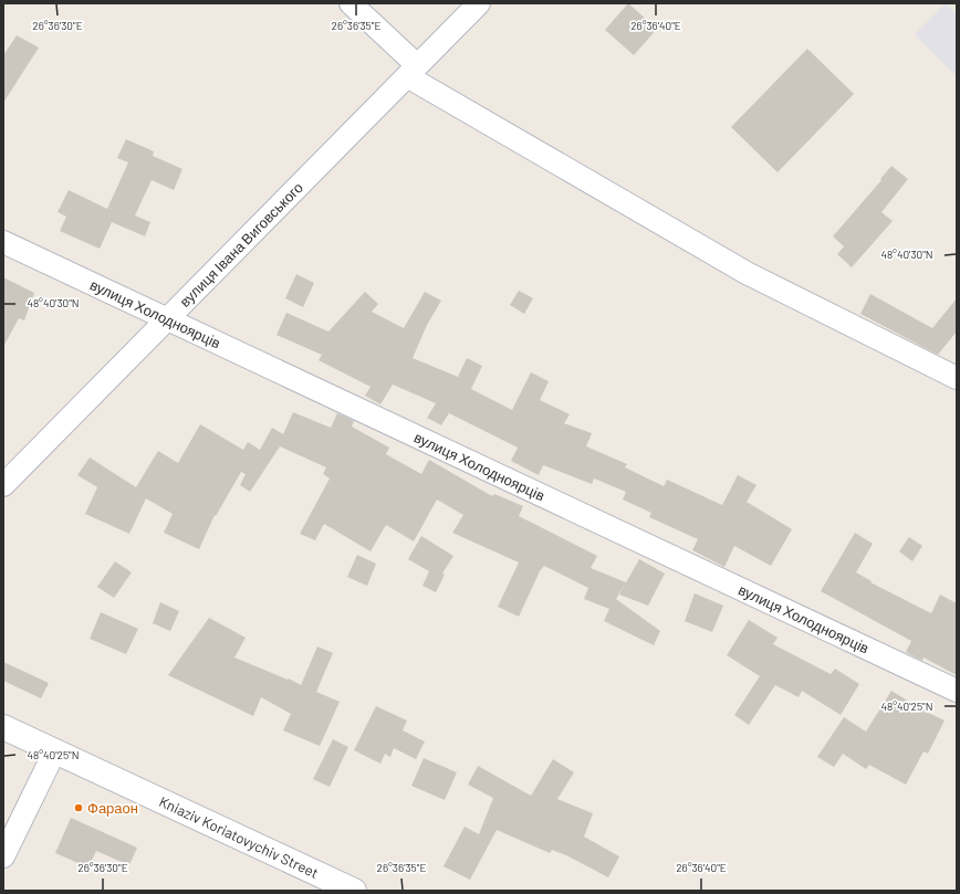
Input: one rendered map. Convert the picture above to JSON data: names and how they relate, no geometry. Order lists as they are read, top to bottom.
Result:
{
  "streets": {
    "main road": ["Kniaziv Koriatovychiv Street"],
    "street": ["вулиця Івана Виговського", "вулиця Холодноярців"]
  },
  "crossings": [
    ["вулиця Івана Виговського", "вулиця Холодноярців"]
  ],
  "places": ["Фараон"],
  "coordinates": [
    "26°36'30\"E",
    "26°36'35\"E",
    "26°36'40\"E",
    "48°40'30\"N",
    "48°40'25\"N"
  ]
}
